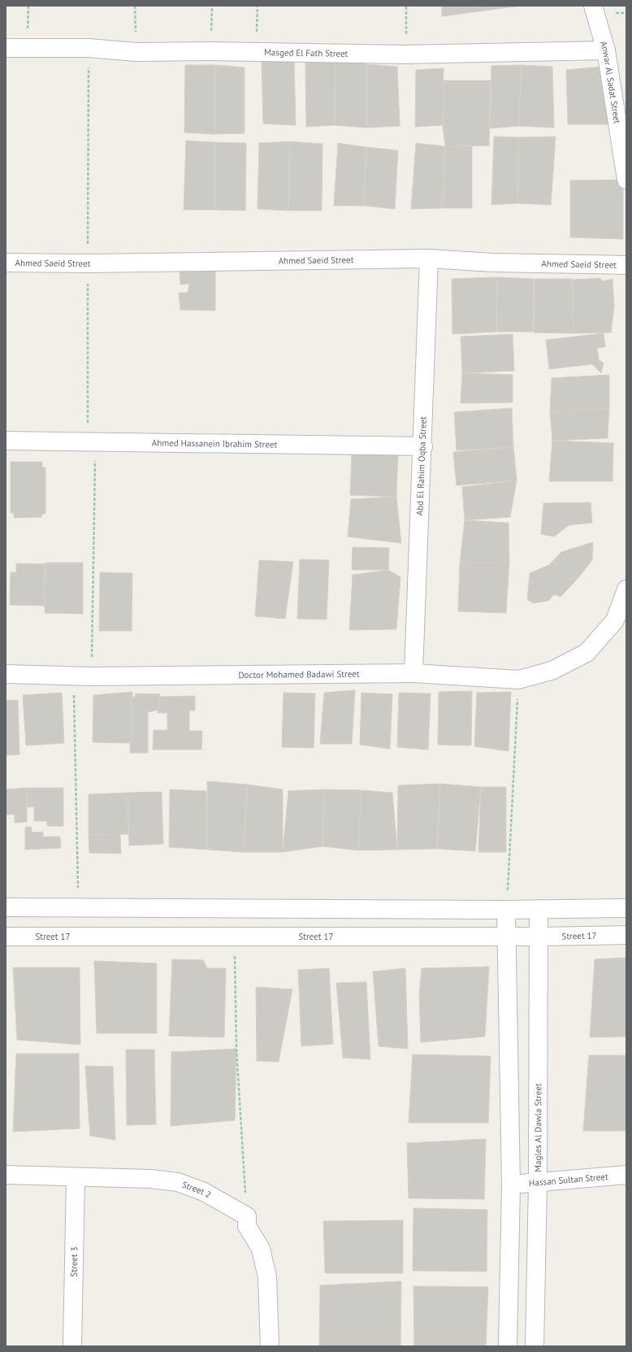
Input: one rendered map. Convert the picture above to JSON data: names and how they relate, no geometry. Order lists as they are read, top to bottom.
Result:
{
  "streets": {
    "street": [
      "Masged El Fath Street",
      "Anwar Al Sadat Street",
      "Ahmed Saeid Street",
      "Ahmed Hassanein Ibrahim Street",
      "Abd El Rahim Oqba Street",
      "Doctor Mohamed Badawi Street",
      "Street 17",
      "Magles Al Dawla Street",
      "Hassan Sultan Street",
      "Street 2",
      "Street 3"
    ]
  },
  "crossings": [
    ["Masged El Fath Street", "Anwar Al Sadat Street"],
    ["Ahmed Saeid Street", "Abd El Rahim Oqba Street"],
    ["Ahmed Hassanein Ibrahim Street", "Abd El Rahim Oqba Street"],
    ["Abd El Rahim Oqba Street", "Doctor Mohamed Badawi Street"],
    ["Street 17", "Magles Al Dawla Street"],
    ["Magles Al Dawla Street", "Hassan Sultan Street"],
    ["Street 2", "Street 3"]
  ]
}
